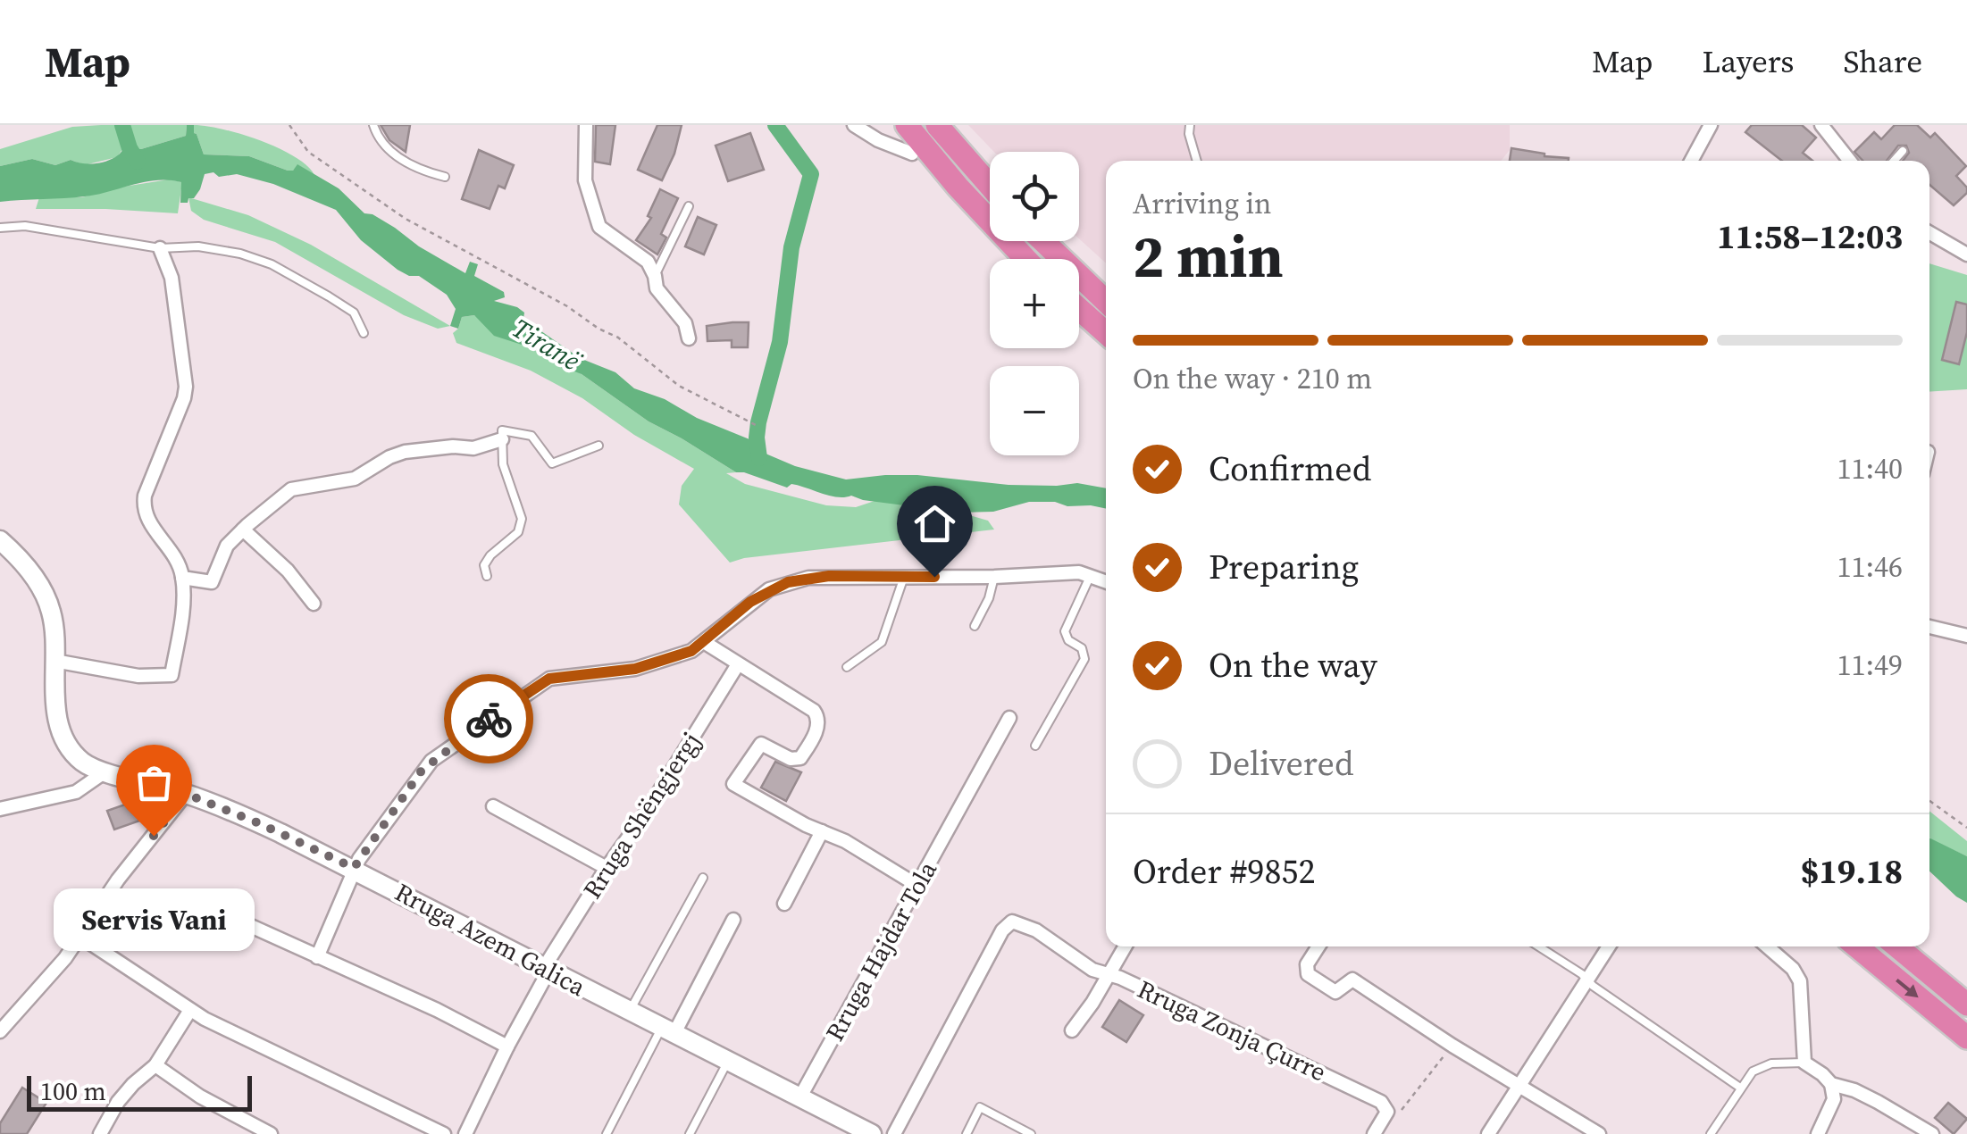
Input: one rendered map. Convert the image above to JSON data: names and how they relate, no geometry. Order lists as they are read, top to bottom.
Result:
{
  "streets": {
    "main road": ["Rruga Azem Galica"],
    "street": ["Rruga Shëngjergj", "Rruga Hajdar Tola", "Rruga Zonja Çurre"]
  },
  "crossings": [
    ["Rruga Shëngjergj", "Rruga Azem Galica"],
    ["Rruga Azem Galica", "Rruga Hajdar Tola"]
  ],
  "water": ["Tiranë"],
  "places": ["Servis Vani"],
  "scale_bar": "100 m",
  "page": {
    "header": "Map",
    "nav": ["Map", "Layers", "Share"],
    "map_buttons": ["+", "−"],
    "heading": ["2 min", "Arriving in", "11:58–12:03"],
    "panel": ["Order #9852", "$19.18"],
    "bar": "On the way · 210 m",
    "list": [
      ["Confirmed", "11:40"],
      ["Preparing", "11:46"],
      ["On the way", "11:49"],
      "Delivered"
    ],
    "bubble": "Servis Vani",
    "scale": "100 m"
  }
}
